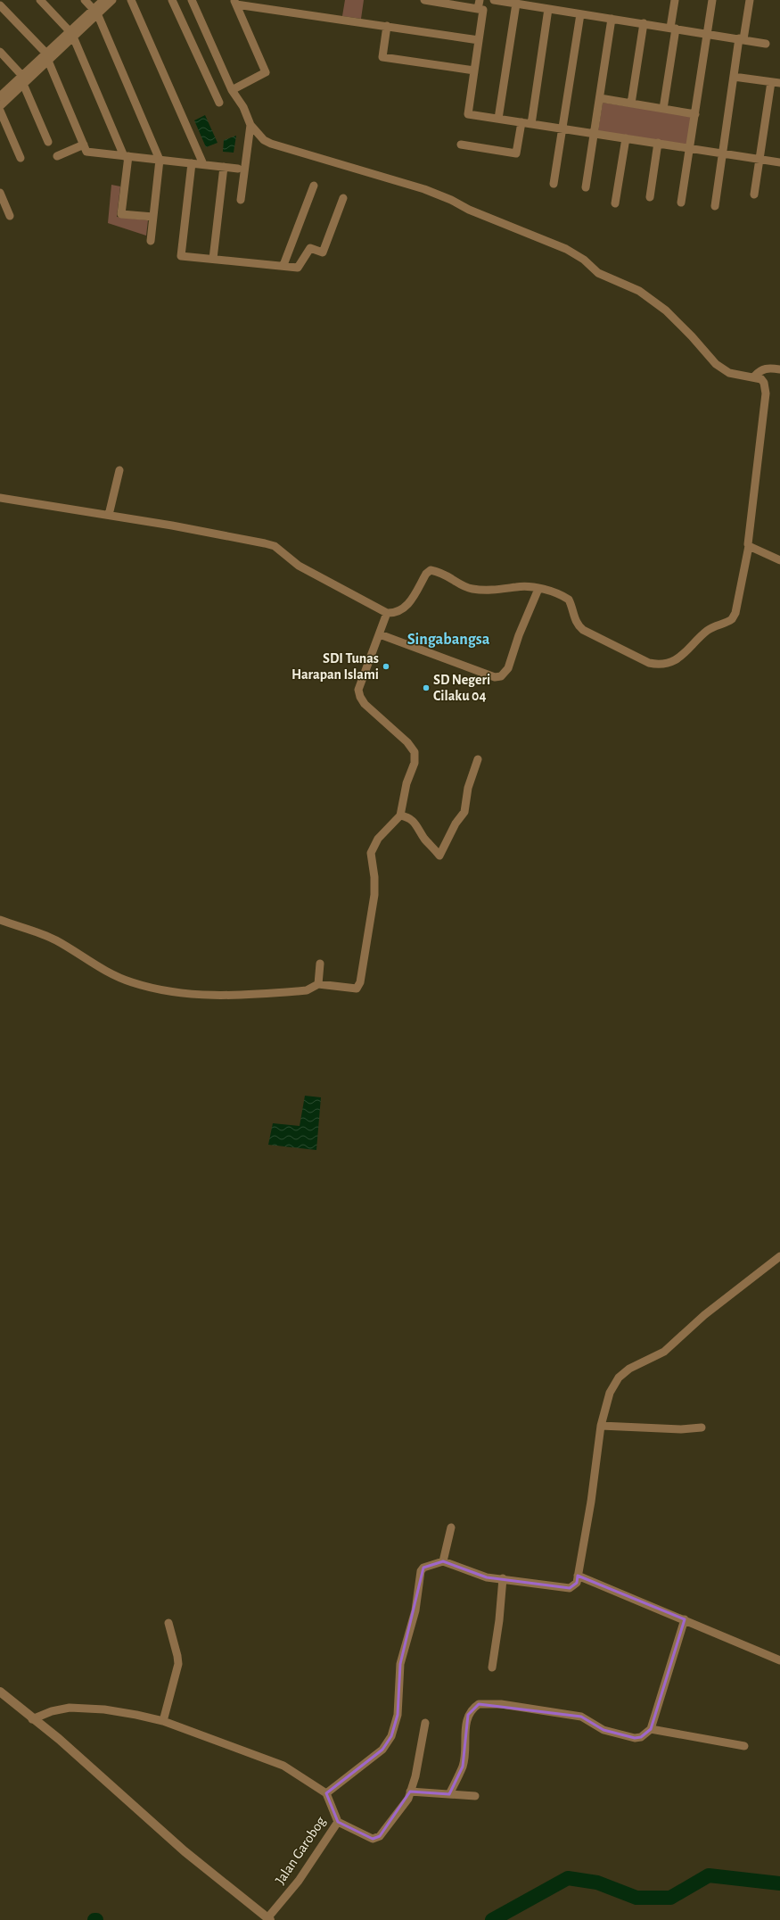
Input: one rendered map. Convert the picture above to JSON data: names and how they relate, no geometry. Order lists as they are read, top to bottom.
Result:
{
  "streets": {
    "street": ["Jalan Garobog"]
  },
  "districts": ["Singabangsa"],
  "places": ["SDI Tunas Harapan Islami", "SD Negeri Cilaku 04"]
}
